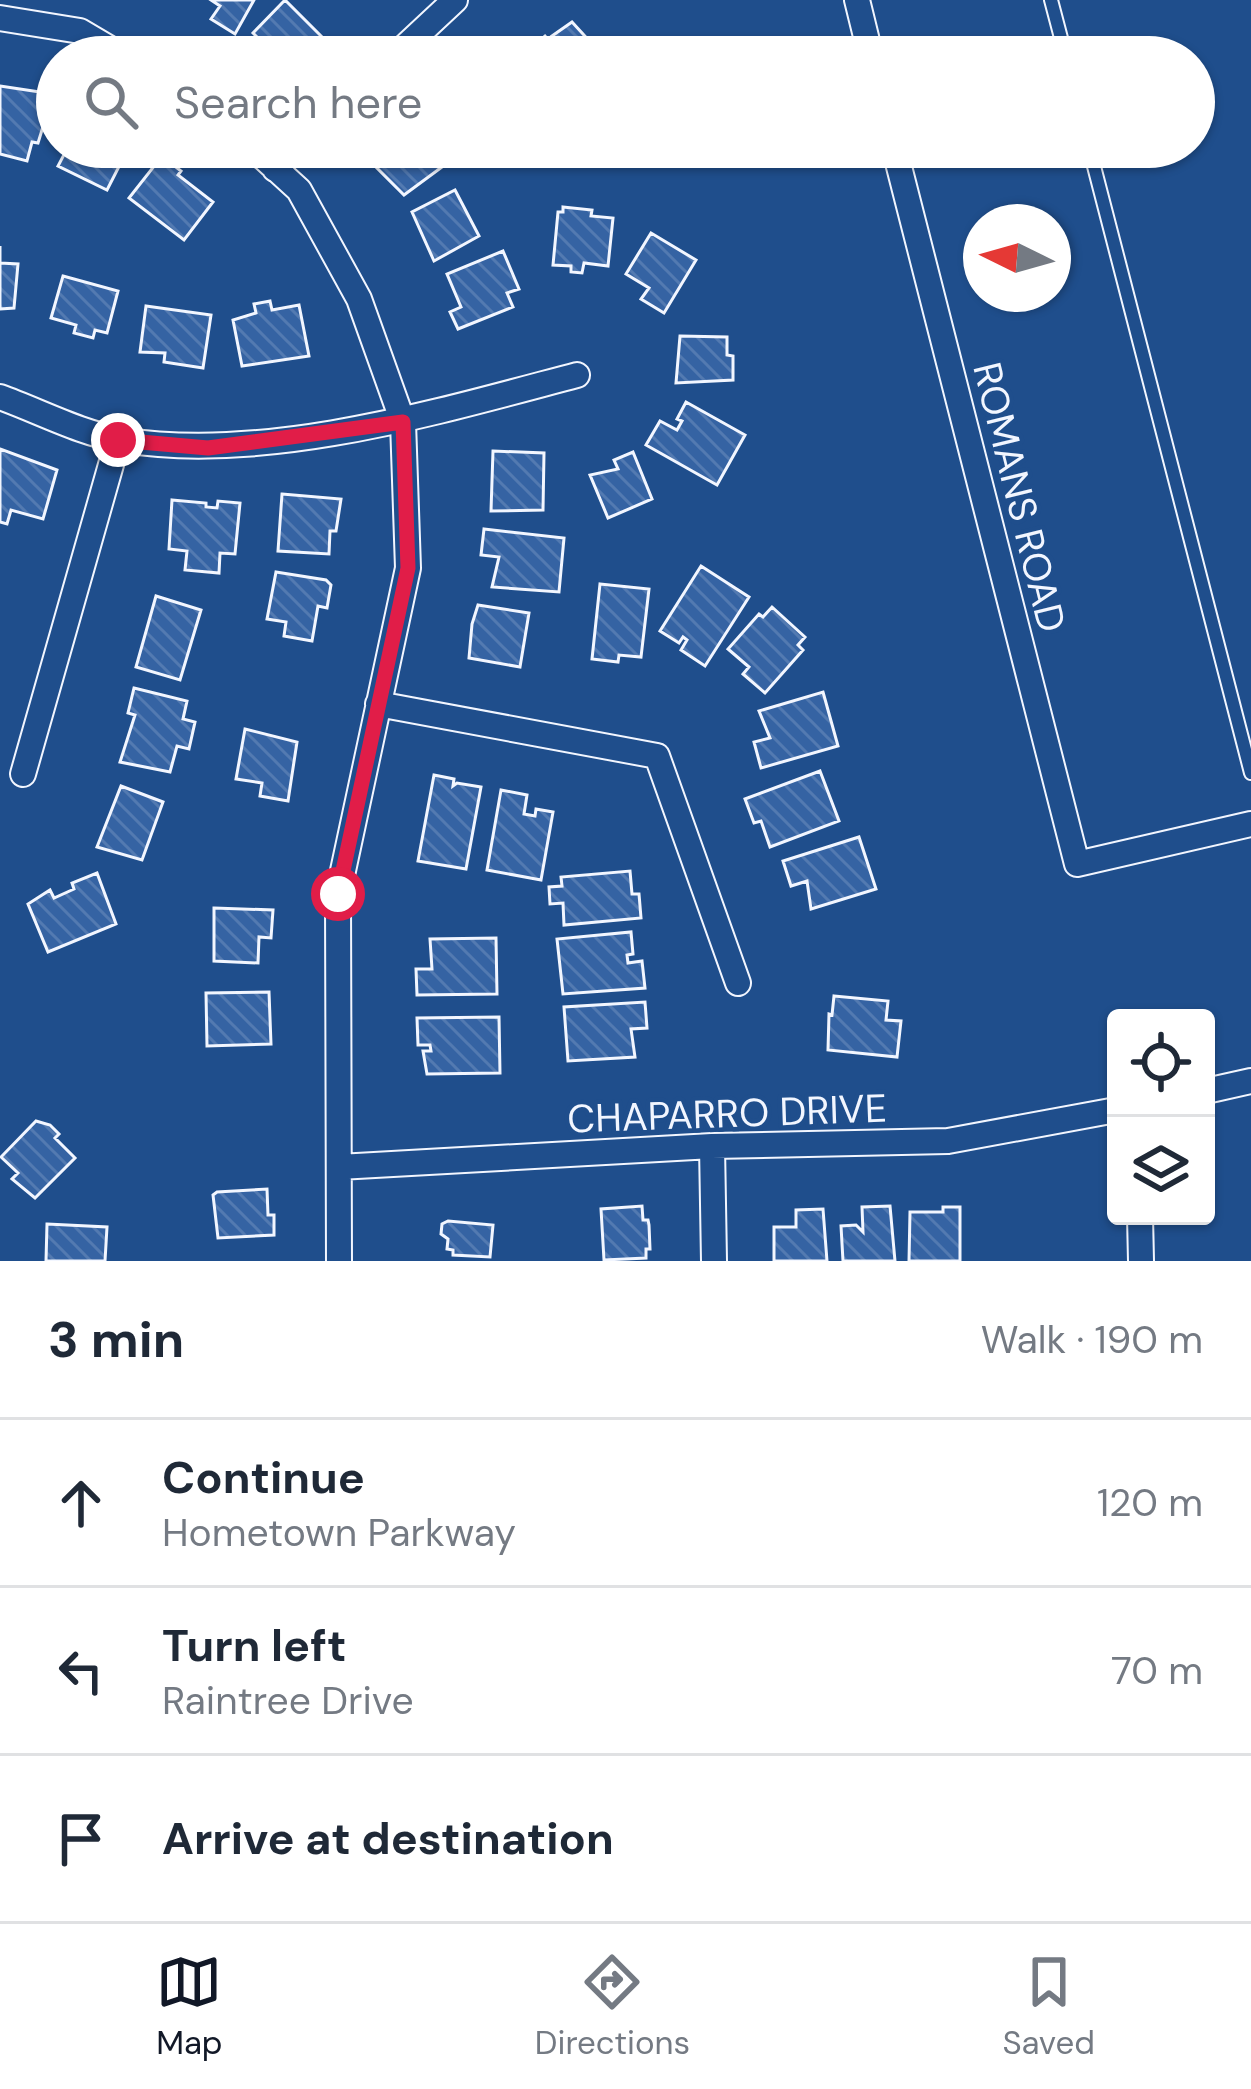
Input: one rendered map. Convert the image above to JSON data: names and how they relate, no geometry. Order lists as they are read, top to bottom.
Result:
{
  "streets": {
    "street": ["ROMANS ROAD", "CHAPARRO DRIVE"]
  },
  "north": "left",
  "page": {
    "search": "Search here",
    "heading": ["3 min", "Walk · 190 m"],
    "list": [
      ["Continue", "Hometown Parkway", "120 m"],
      ["Turn left", "Raintree Drive", "70 m"],
      "Arrive at destination"
    ],
    "nav": ["Map", "Directions", "Saved"]
  }
}
